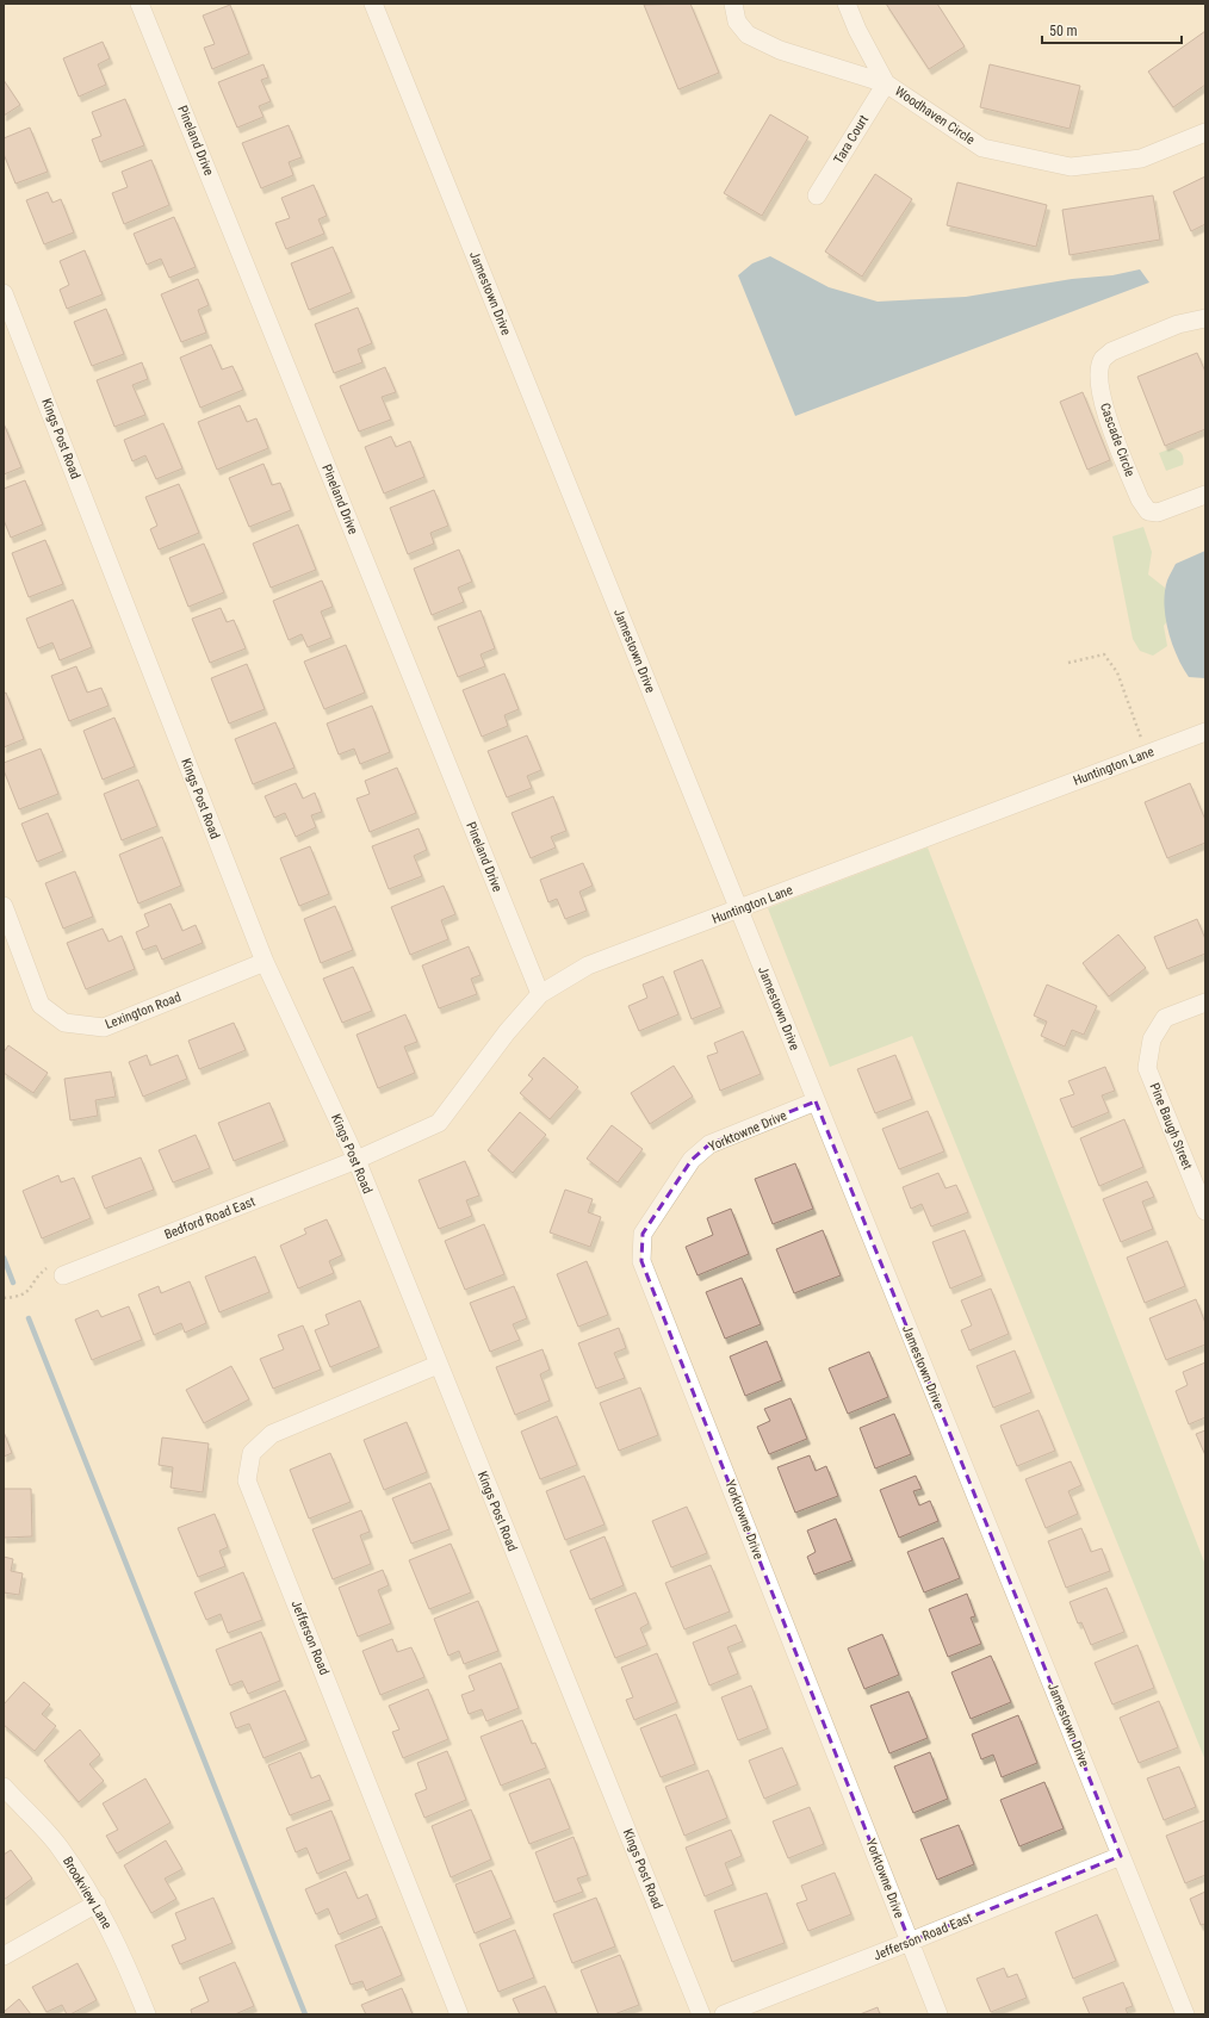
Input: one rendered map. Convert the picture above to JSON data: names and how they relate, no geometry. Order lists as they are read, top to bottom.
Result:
{
  "streets": {
    "street": [
      "Woodhaven Circle",
      "Tara Court",
      "Pineland Drive",
      "Jamestown Drive",
      "Kings Post Road",
      "Cascade Circle",
      "Huntington Lane",
      "Lexington Road",
      "Pine Baugh Street",
      "Yorktowne Drive",
      "Bedford Road East",
      "Jefferson Road",
      "Brookview Lane",
      "Jefferson Road East"
    ]
  },
  "crossings": [
    ["Woodhaven Circle", "Tara Court"],
    ["Pineland Drive", "Huntington Lane"],
    ["Jamestown Drive", "Huntington Lane"],
    ["Jamestown Drive", "Yorktowne Drive"],
    ["Jamestown Drive", "Jefferson Road East"],
    ["Kings Post Road", "Huntington Lane"],
    ["Kings Post Road", "Lexington Road"],
    ["Kings Post Road", "Bedford Road East"],
    ["Kings Post Road", "Jefferson Road"],
    ["Huntington Lane", "Bedford Road East"],
    ["Yorktowne Drive", "Jefferson Road East"]
  ],
  "scale_bar": "50 m"
}
